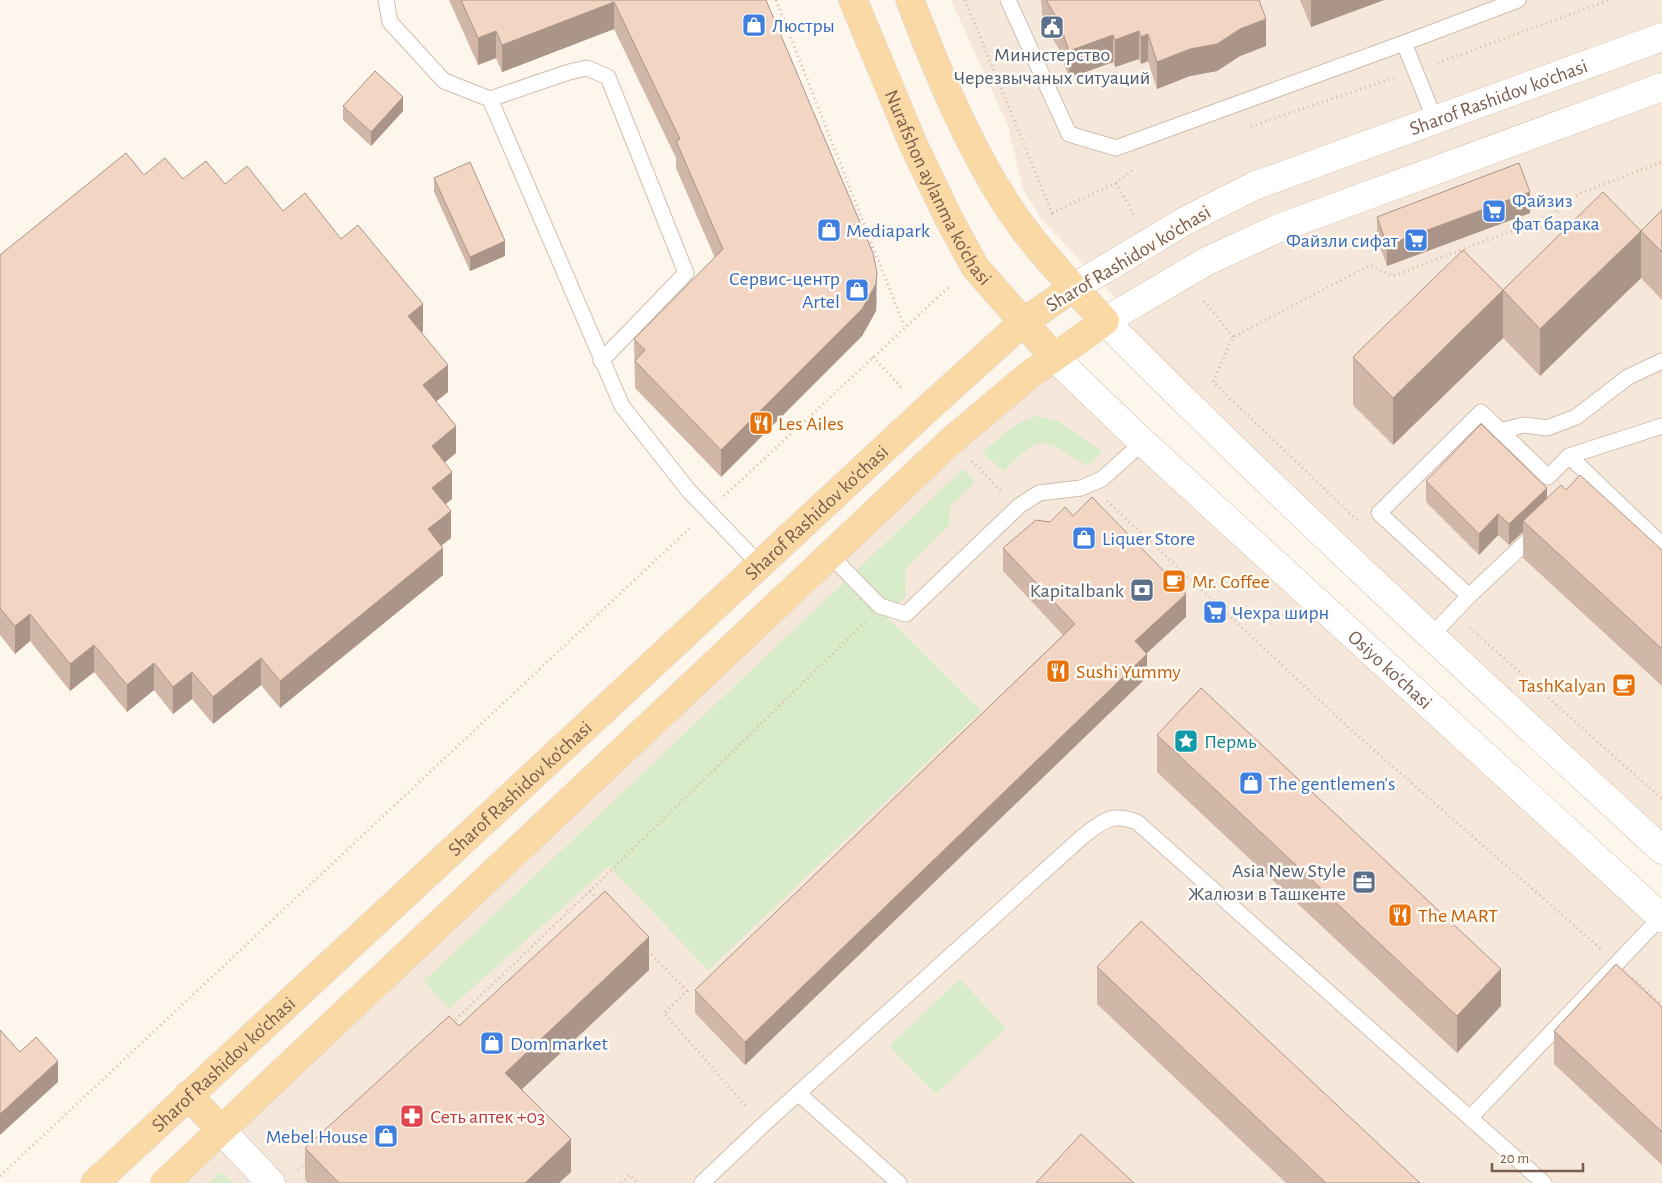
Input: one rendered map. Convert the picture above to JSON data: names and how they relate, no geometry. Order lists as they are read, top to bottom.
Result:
{
  "streets": {
    "main road": ["Sharof Rashidov ko'chasi", "Nurafshon aylanma ko'chasi", "Osiyo ko'chasi"]
  },
  "crossings": [
    ["Sharof Rashidov ko'chasi", "Nurafshon aylanma ko'chasi"],
    ["Sharof Rashidov ko'chasi", "Osiyo ko'chasi"],
    ["Nurafshon aylanma ko'chasi", "Osiyo ko'chasi"]
  ],
  "places": {
    "shop": [
      "Люстры",
      "Mediapark",
      "Сервис-центр Artel",
      "Liquer Store",
      "The gentlemen's",
      "Dom market",
      "Mebel House"
    ],
    "public building": ["Министерство Черезвычаных ситуаций"],
    "supermarket": ["Файзиз фат барака", "Файзли сифат", "Чехра ширн"],
    "restaurant": ["Les Ailes", "Sushi Yummy", "The MART"],
    "cafe": ["Mr. Coffee", "TashKalyan"],
    "bank": ["Kapitalbank"],
    "place": ["Пермь"],
    "office": ["Asia New Style Жалюзи в Ташкенте"],
    "pharmacy": ["Сеть аптек +03"]
  },
  "scale_bar": "20 m"
}
